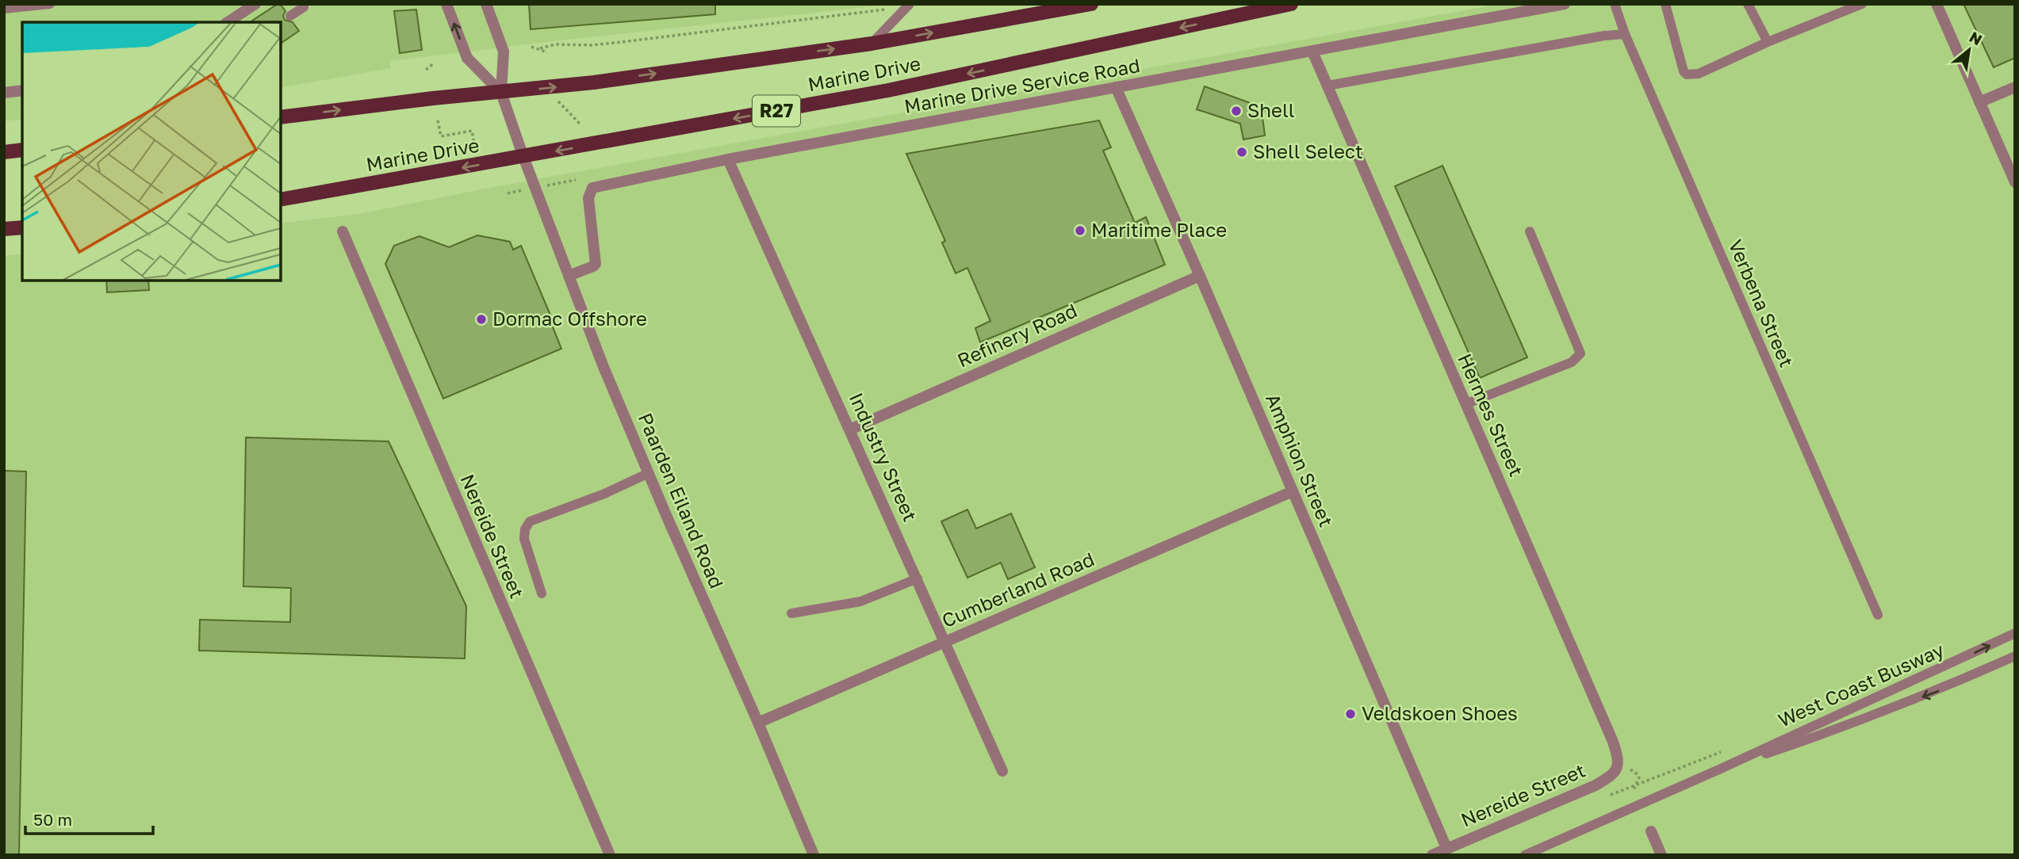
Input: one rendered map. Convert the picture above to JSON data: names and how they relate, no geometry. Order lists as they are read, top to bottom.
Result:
{
  "streets": {
    "main road": ["Marine Drive", "R27"],
    "street": [
      "Marine Drive Service Road",
      "Refinery Road",
      "Hermes Street",
      "Industry Street",
      "Amphion Street",
      "Paarden Eiland Road",
      "Nereide Street",
      "Cumberland Road"
    ],
    "lane": ["Verbena Street", "West Coast Busway"]
  },
  "crossings": [
    ["Marine Drive", "Paarden Eiland Road"],
    ["Marine Drive Service Road", "Hermes Street"],
    ["Marine Drive Service Road", "Industry Street"],
    ["Marine Drive Service Road", "Amphion Street"],
    ["Marine Drive Service Road", "Paarden Eiland Road"],
    ["Refinery Road", "Industry Street"],
    ["Refinery Road", "Amphion Street"],
    ["Hermes Street", "Nereide Street"],
    ["Industry Street", "Cumberland Road"],
    ["Amphion Street", "Nereide Street"],
    ["Amphion Street", "Cumberland Road"],
    ["Paarden Eiland Road", "Cumberland Road"]
  ],
  "places": [
    "Shell",
    "Shell Select",
    "Maritime Place",
    "Dormac Offshore",
    "Veldskoen Shoes"
  ],
  "scale_bar": "50 m",
  "north": "top right"
}
